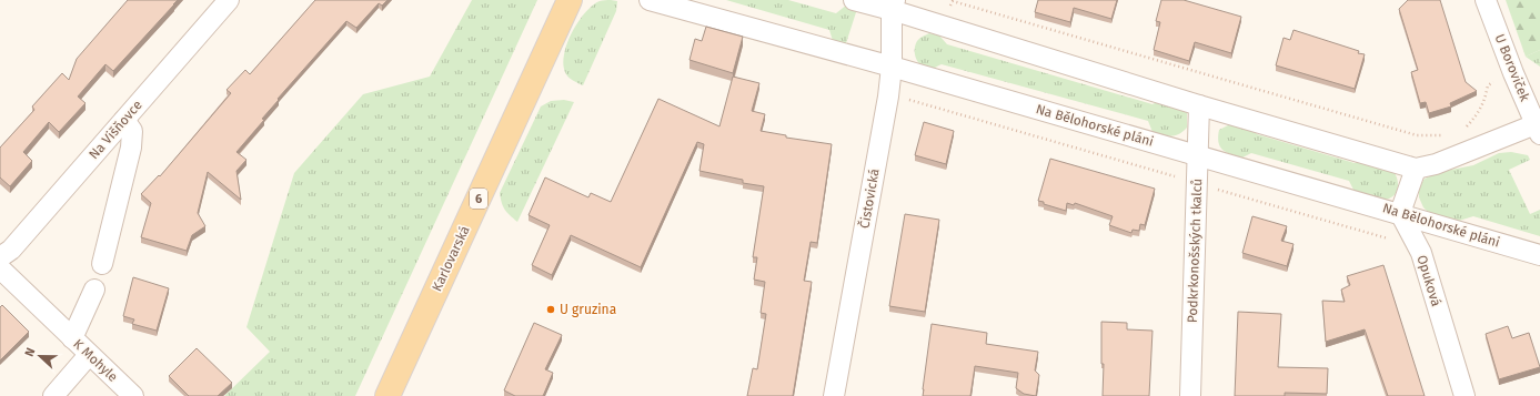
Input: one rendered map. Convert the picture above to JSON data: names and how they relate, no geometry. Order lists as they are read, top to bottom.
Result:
{
  "streets": {
    "main road": ["6", "Karlovarská"],
    "street": [
      "U Boroviček",
      "Na Bělohorské pláni",
      "Na Višňovce",
      "Čistovická",
      "Podkrkonošských tkalců",
      "Opuková",
      "K Mohyle"
    ]
  },
  "crossings": [
    ["Na Bělohorské pláni", "Čistovická"],
    ["Na Bělohorské pláni", "Podkrkonošských tkalců"],
    ["Na Bělohorské pláni", "Opuková"]
  ],
  "places": ["U gruzina"],
  "north": "left"
}
